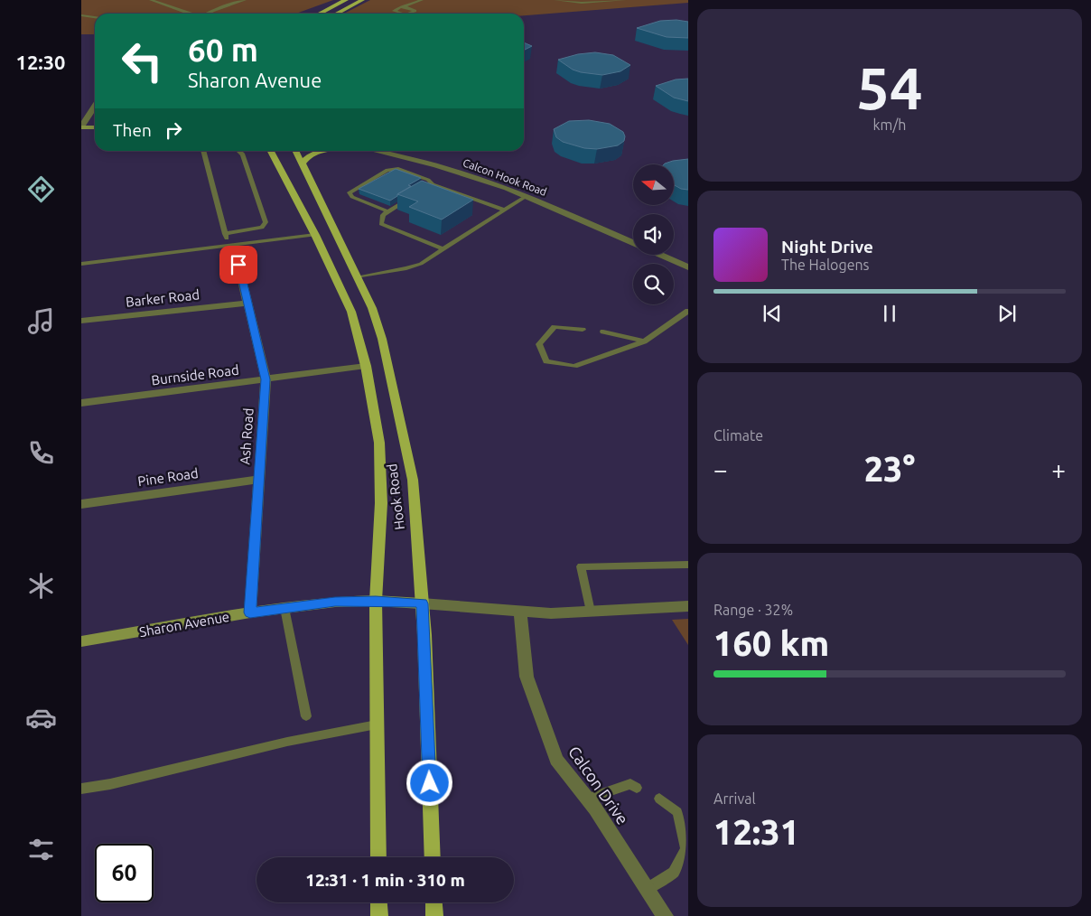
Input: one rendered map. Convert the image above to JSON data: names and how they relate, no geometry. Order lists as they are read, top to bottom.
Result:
{
  "streets": {
    "main road": ["Hook Road"],
    "street": [
      "Calcon Hook Road",
      "Barker Road",
      "Burnside Road",
      "Ash Road",
      "Pine Road",
      "Sharon Avenue",
      "Calcon Drive"
    ]
  },
  "crossings": [
    ["Barker Road", "Ash Road"],
    ["Burnside Road", "Ash Road"],
    ["Burnside Road", "Hook Road"],
    ["Ash Road", "Pine Road"],
    ["Ash Road", "Sharon Avenue"],
    ["Hook Road", "Sharon Avenue"]
  ],
  "north": "left",
  "page": {
    "tabs": "12:30",
    "tile": [
      ["54", "km/h"],
      "Climate",
      ["Range · 32%", "160 km"],
      ["Arrival", "12:31"]
    ],
    "turn": ["60 m", "Sharon Avenue"],
    "then": "Then",
    "song": ["Night Drive", "The Halogens"],
    "heat": ["−", "23°", "+"],
    "limit": "60",
    "trip": "12:31 · 1 min · 310 m"
  }
}
